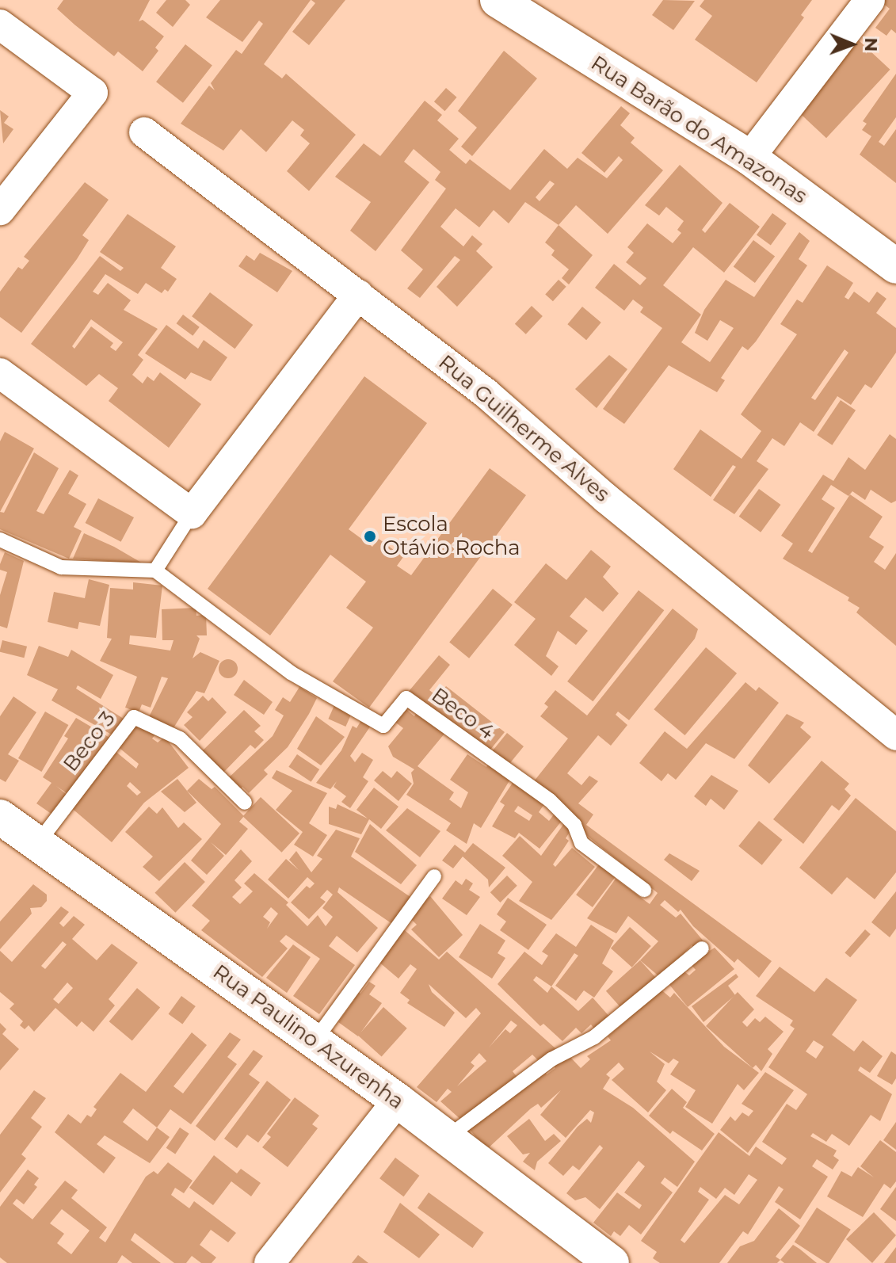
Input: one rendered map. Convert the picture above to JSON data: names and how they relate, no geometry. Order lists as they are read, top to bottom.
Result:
{
  "streets": {
    "street": ["Rua Barão do Amazonas", "Rua Guilherme Alves", "Rua Paulino Azurenha"],
    "lane": ["Beco 4", "Beco 3"]
  },
  "crossings": [
    ["Beco 3", "Rua Paulino Azurenha"]
  ],
  "places": ["Escola Otávio Rocha"],
  "north": "right"
}
